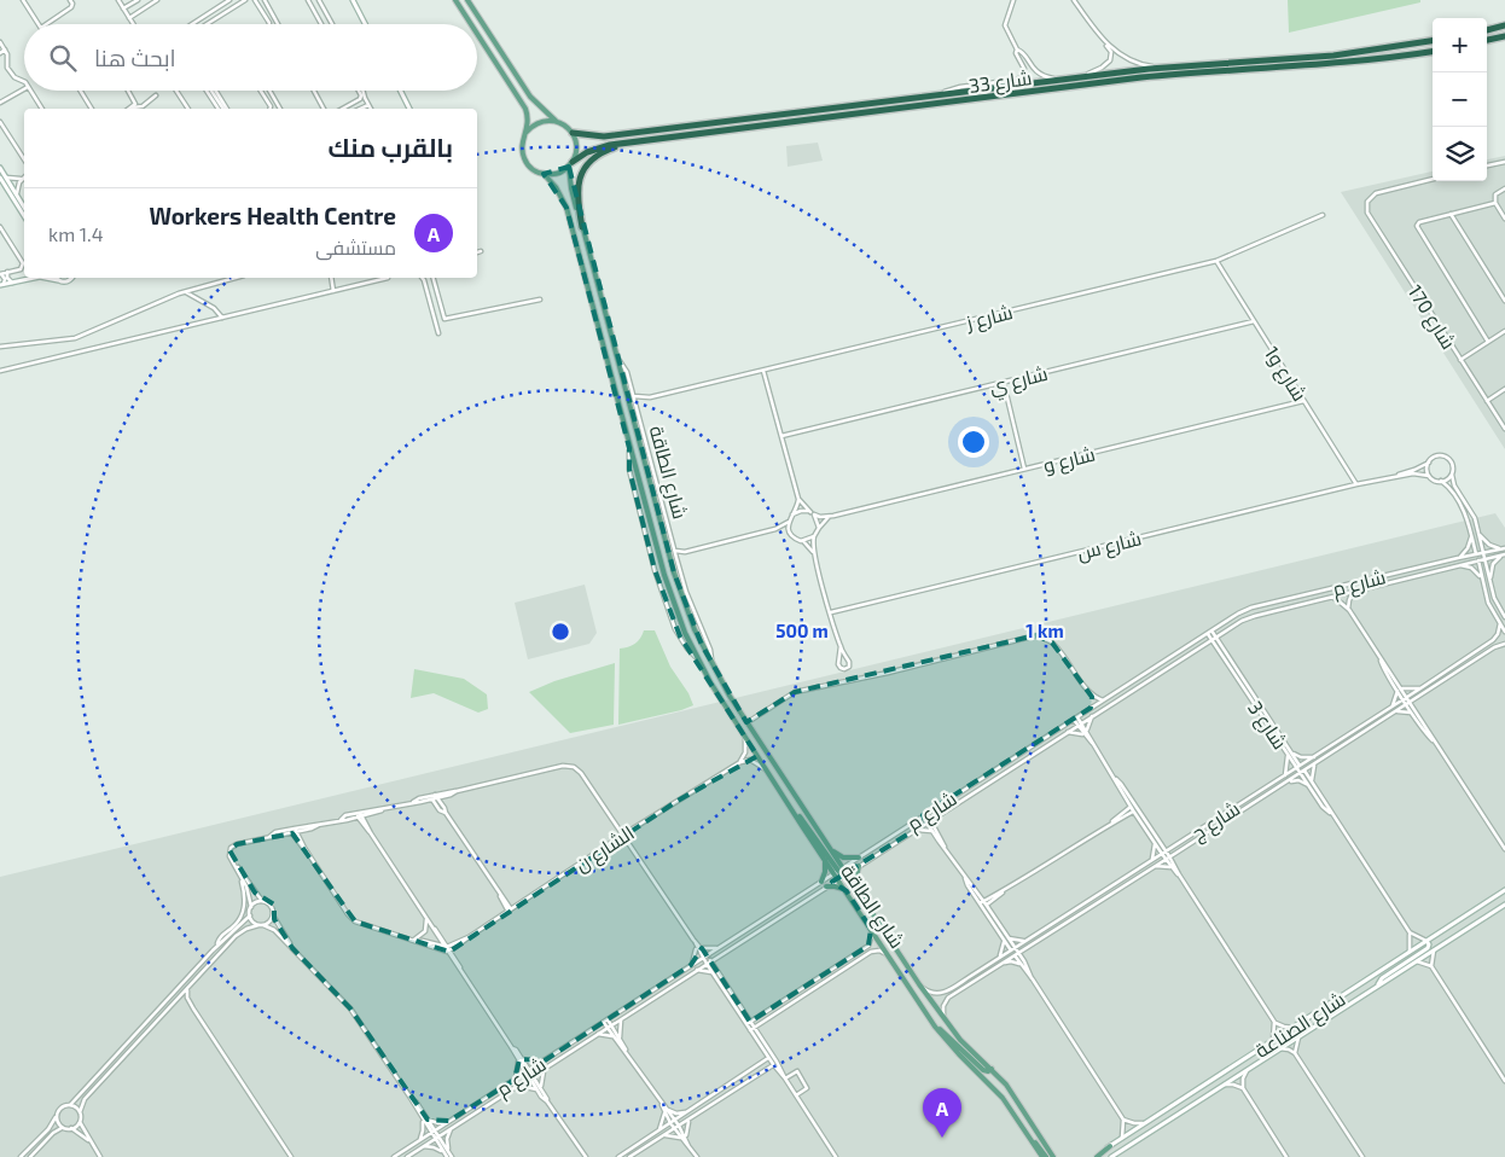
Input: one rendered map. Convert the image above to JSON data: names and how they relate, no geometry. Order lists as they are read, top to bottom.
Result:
{
  "streets": {
    "highway": ["شارع 33"],
    "main road": ["شارع الطاقة"],
    "street": [
      "شارع ز",
      "شارع 170",
      "شارع و1",
      "شارع ي",
      "شارع و",
      "شارع س",
      "شارع م",
      "شارع 3",
      "شارع ج",
      "الشارع ن",
      "شارع الصناعة"
    ]
  },
  "crossings": [
    ["شارع 33", "شارع الطاقة"],
    ["شارع ز", "شارع و1"],
    ["شارع ز", "شارع الطاقة"],
    ["شارع و1", "شارع ي"],
    ["شارع و1", "شارع و"],
    ["شارع و1", "شارع س"],
    ["شارع الطاقة", "شارع م"],
    ["شارع الطاقة", "شارع ج"],
    ["شارع م", "شارع 3"],
    ["شارع 3", "شارع ج"],
    ["شارع 3", "شارع الصناعة"]
  ],
  "page": {
    "map_buttons": ["+", "−"],
    "search": "ابحث هنا",
    "heading": "بالقرب منك",
    "list": [
      {
        "mark": "A",
        "name": "Workers Health Centre",
        "note": "مستشفى",
        "value": "1.4 km"
      }
    ],
    "pins": "A"
  },
  "rings": ["500 m", "1 km"]
}
